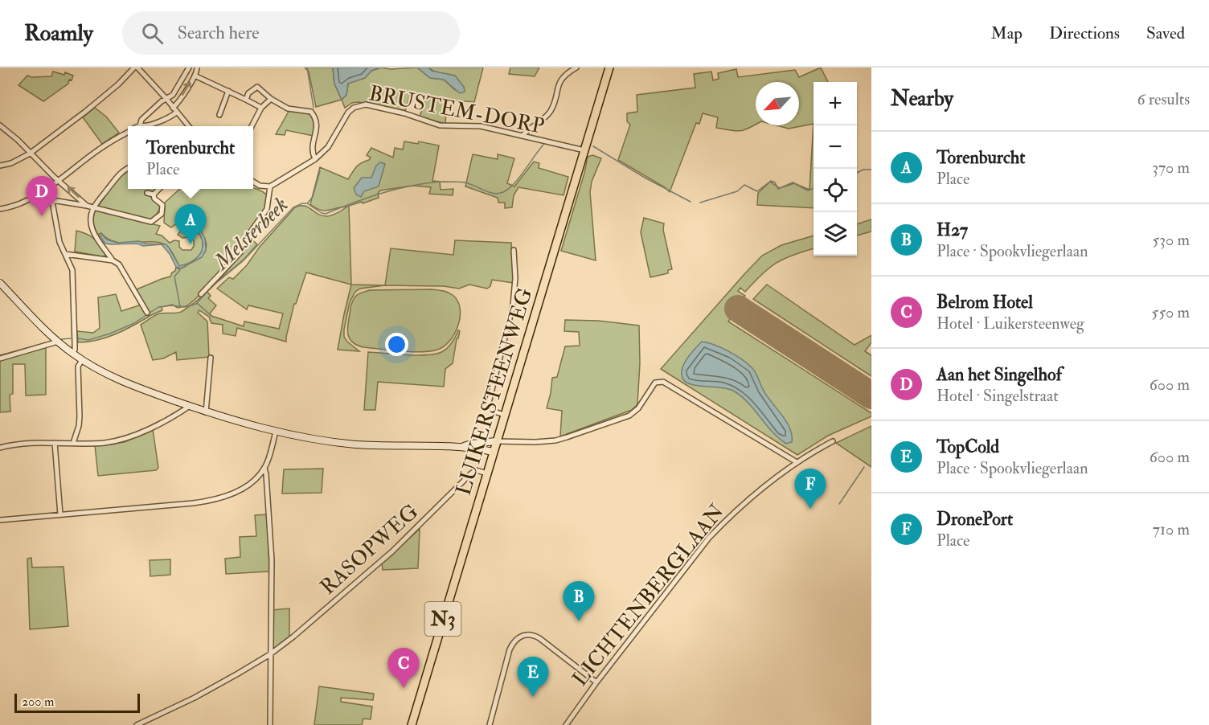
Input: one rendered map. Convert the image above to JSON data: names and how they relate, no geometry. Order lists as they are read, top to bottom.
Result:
{
  "streets": {
    "main road": ["LUIKERSTEENWEG", "N3"],
    "street": ["BRUSTEM-DORP", "RASOPWEG", "LICHTENBERGLAAN"]
  },
  "crossings": [
    ["BRUSTEM-DORP", "LUIKERSTEENWEG"],
    ["LUIKERSTEENWEG", "RASOPWEG"]
  ],
  "water": ["Melsterbeek"],
  "scale_bar": "200 m",
  "north": "bottom left",
  "page": {
    "header": "Roamly",
    "search": "Search here",
    "nav": ["Map", "Directions", "Saved"],
    "heading": ["Nearby", "6 results"],
    "map_buttons": ["+", "−"],
    "popup": ["Torenburcht", "Place"],
    "list": [
      {
        "mark": "A",
        "name": "Torenburcht",
        "note": "Place",
        "value": "370 m"
      },
      {
        "mark": "B",
        "name": "H27",
        "note": "Place · Spookvliegerlaan",
        "value": "530 m"
      },
      {
        "mark": "C",
        "name": "Belrom Hotel",
        "note": "Hotel · Luikersteenweg",
        "value": "550 m"
      },
      {
        "mark": "D",
        "name": "Aan het Singelhof",
        "note": "Hotel · Singelstraat",
        "value": "600 m"
      },
      {
        "mark": "E",
        "name": "TopCold",
        "note": "Place · Spookvliegerlaan",
        "value": "600 m"
      },
      {
        "mark": "F",
        "name": "DronePort",
        "note": "Place",
        "value": "710 m"
      }
    ],
    "pins": [
      "D",
      "A",
      "F",
      "B",
      "C",
      "E"
    ],
    "scale": "200 m"
  }
}
